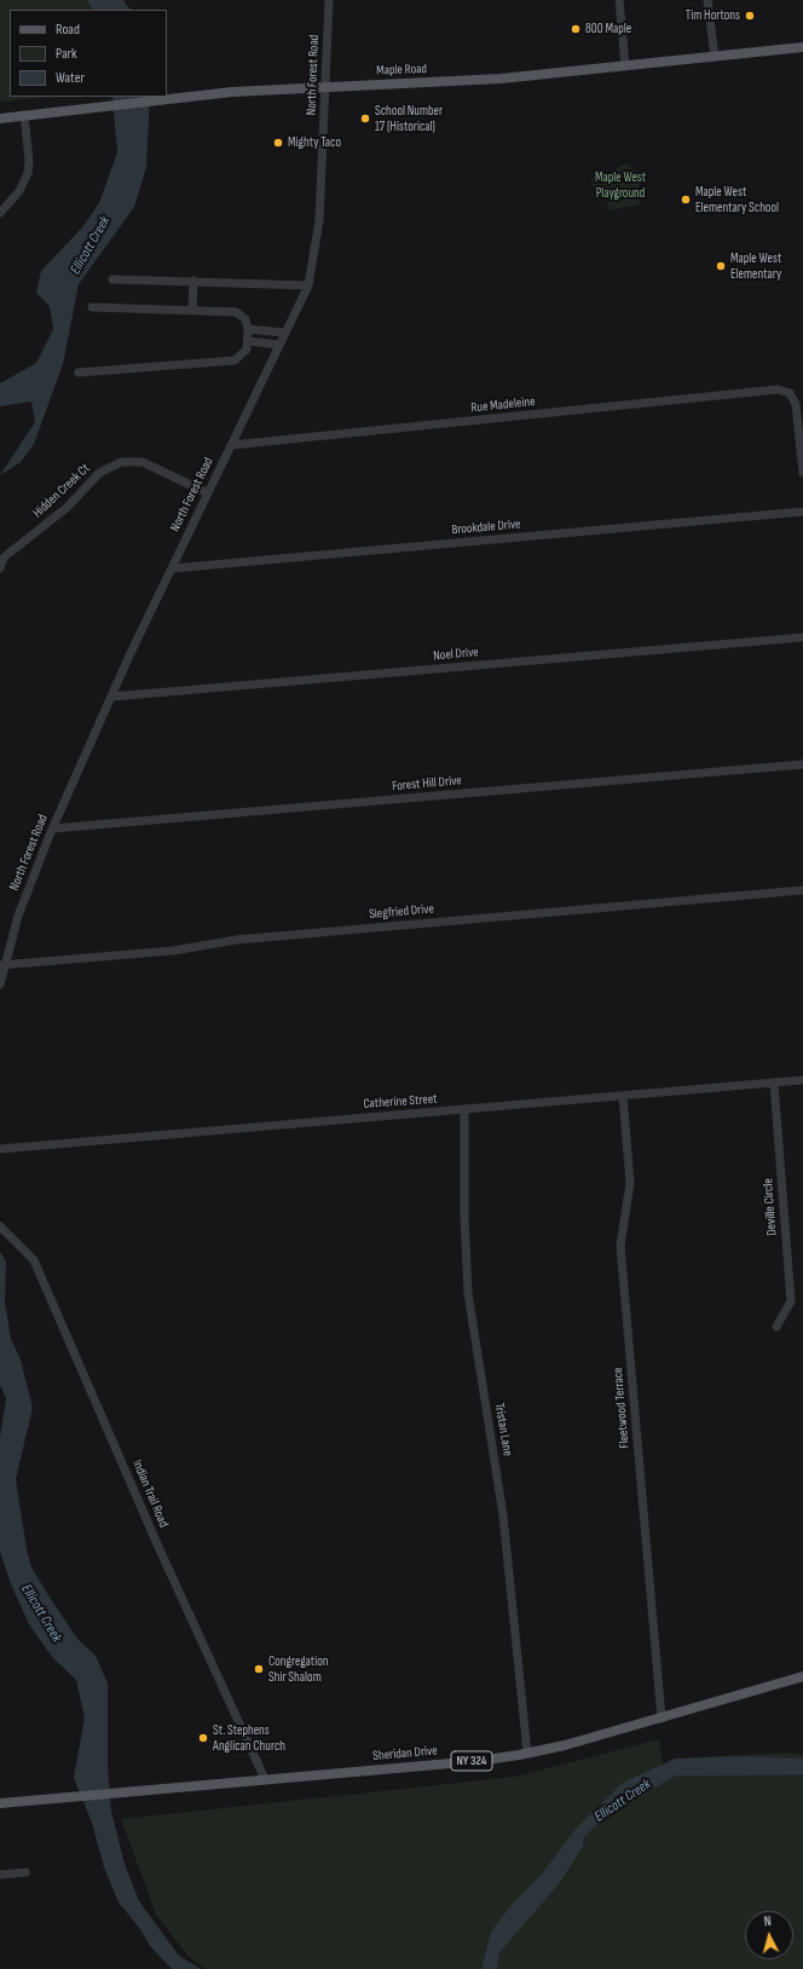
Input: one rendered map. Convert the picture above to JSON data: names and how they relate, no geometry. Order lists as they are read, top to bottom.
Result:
{
  "streets": {
    "main road": ["Maple Road", "Sheridan Drive", "NY 324"],
    "street": [
      "North Forest Road",
      "Rue Madeleine",
      "Hidden Creek Ct",
      "Brookdale Drive",
      "Noel Drive",
      "Forest Hill Drive",
      "Siegfried Drive",
      "Catherine Street",
      "Deville Circle",
      "Fleetwood Terrace",
      "Tristan Lane",
      "Indian Trail Road"
    ]
  },
  "crossings": [
    ["Maple Road", "North Forest Road"],
    ["North Forest Road", "Rue Madeleine"],
    ["North Forest Road", "Hidden Creek Ct"],
    ["North Forest Road", "Brookdale Drive"],
    ["North Forest Road", "Noel Drive"],
    ["North Forest Road", "Forest Hill Drive"],
    ["North Forest Road", "Siegfried Drive"],
    ["Catherine Street", "Deville Circle"],
    ["Catherine Street", "Fleetwood Terrace"],
    ["Catherine Street", "Tristan Lane"],
    ["Fleetwood Terrace", "Sheridan Drive"],
    ["Tristan Lane", "Sheridan Drive"],
    ["Indian Trail Road", "Sheridan Drive"]
  ],
  "water": ["Ellicott Creek"],
  "parks": ["Maple West Playground"],
  "places": [
    "Tim Hortons",
    "800 Maple",
    "School Number 17 (Historical)",
    "Mighty Taco",
    "Maple West Elementary School",
    "Maple West Elementary",
    "Congregation Shir Shalom",
    "St. Stephens Anglican Church"
  ],
  "legend": ["Road", "Park", "Water"],
  "north": "top"
}
